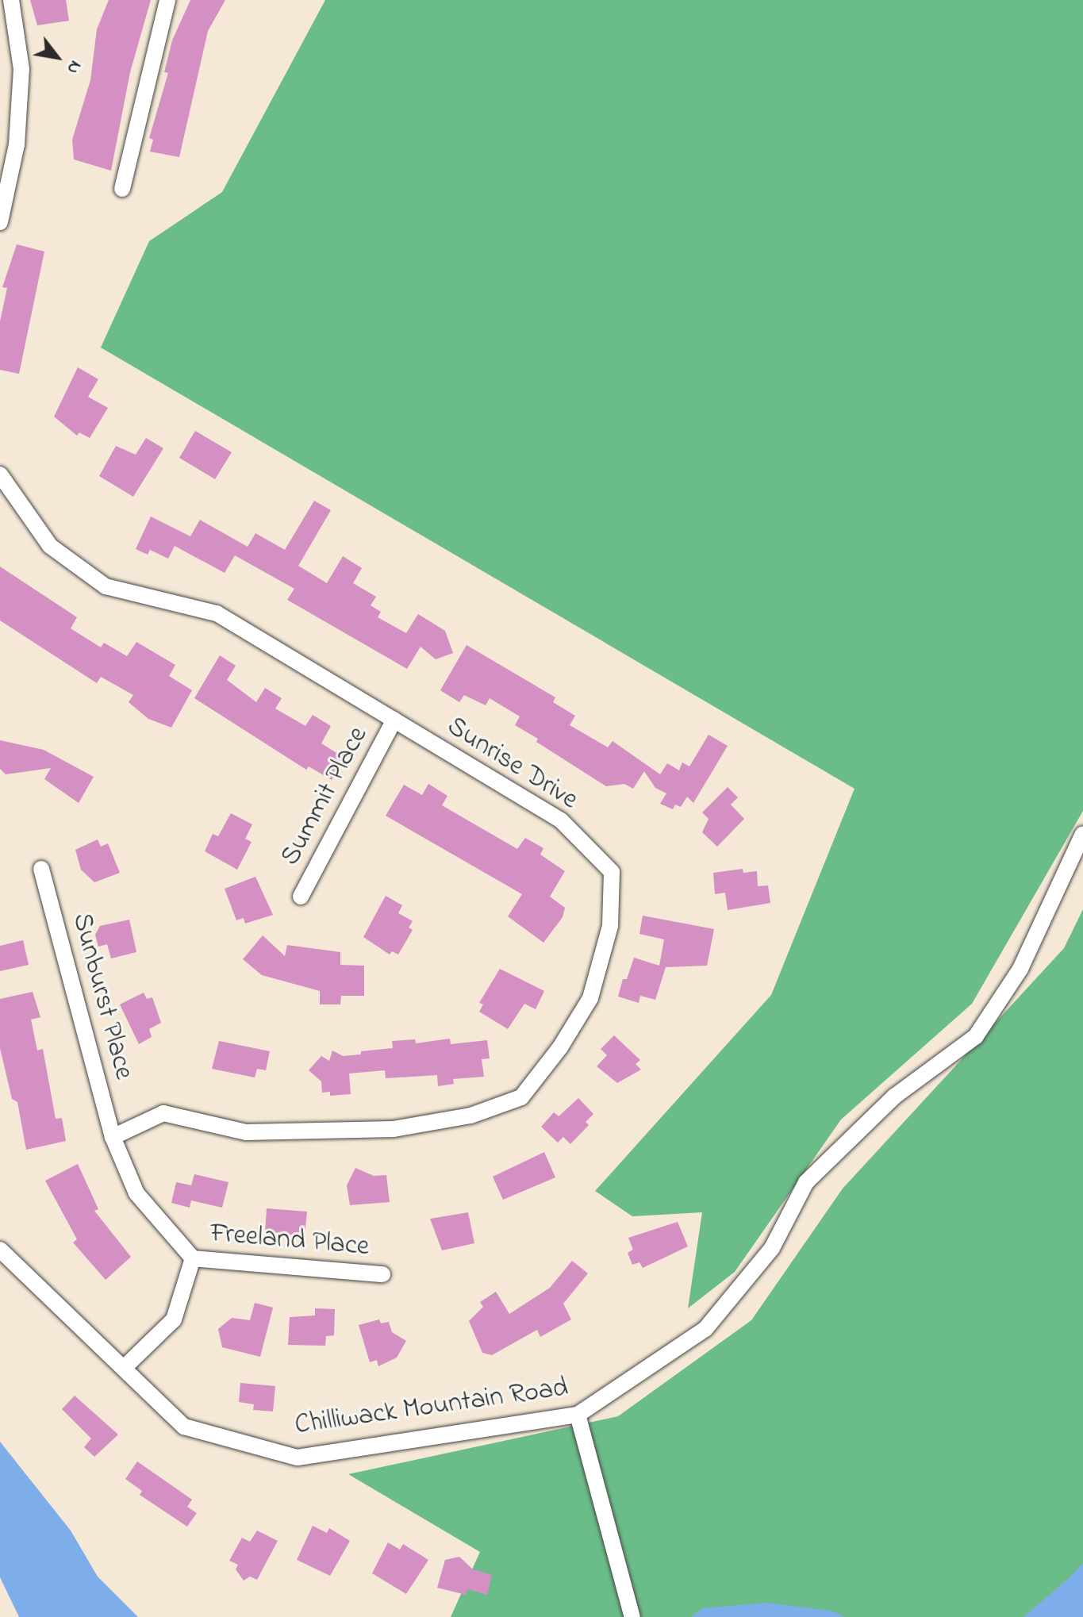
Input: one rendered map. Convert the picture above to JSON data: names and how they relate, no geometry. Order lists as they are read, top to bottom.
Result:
{
  "streets": {
    "street": [
      "Sunrise Drive",
      "Summit Place",
      "Sunburst Place",
      "Freeland Place",
      "Chilliwack Mountain Road"
    ]
  },
  "crossings": [
    ["Sunrise Drive", "Summit Place"],
    ["Sunrise Drive", "Sunburst Place"]
  ],
  "north": "bottom right"
}
